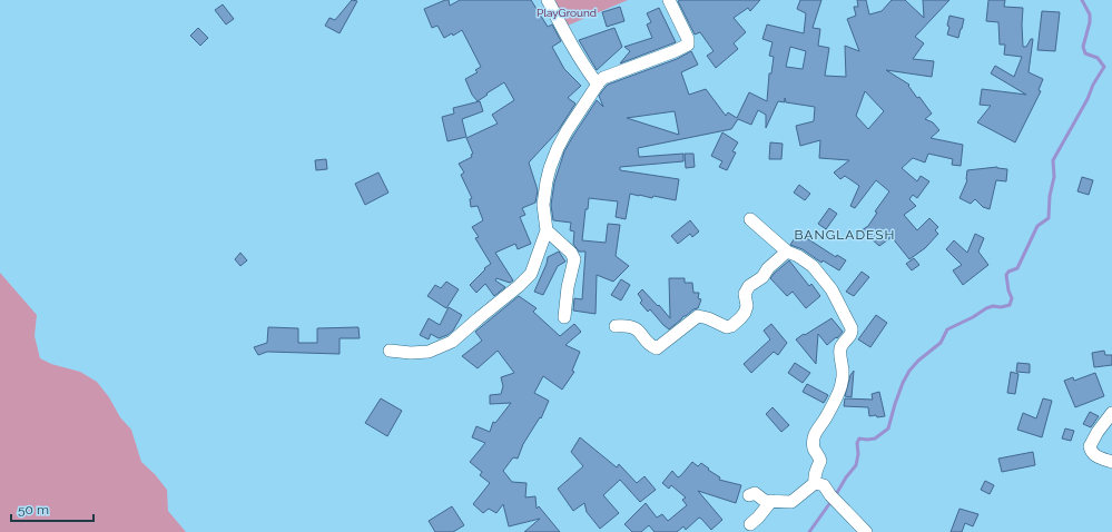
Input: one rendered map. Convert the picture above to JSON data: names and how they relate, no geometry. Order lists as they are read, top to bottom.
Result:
{
  "districts": ["BANGLADESH"],
  "parks": ["PlayGround"],
  "scale_bar": "50 m"
}
